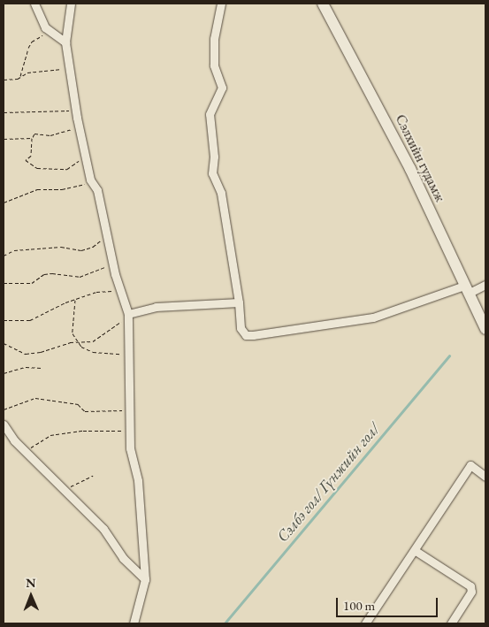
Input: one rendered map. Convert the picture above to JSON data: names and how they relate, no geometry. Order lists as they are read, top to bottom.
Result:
{
  "streets": {
    "main road": ["Сэлхийн гудамж"]
  },
  "water": ["Сэлбэ гол/ Гүнжийн гол/"],
  "scale_bar": "100 m",
  "north": "top"
}
